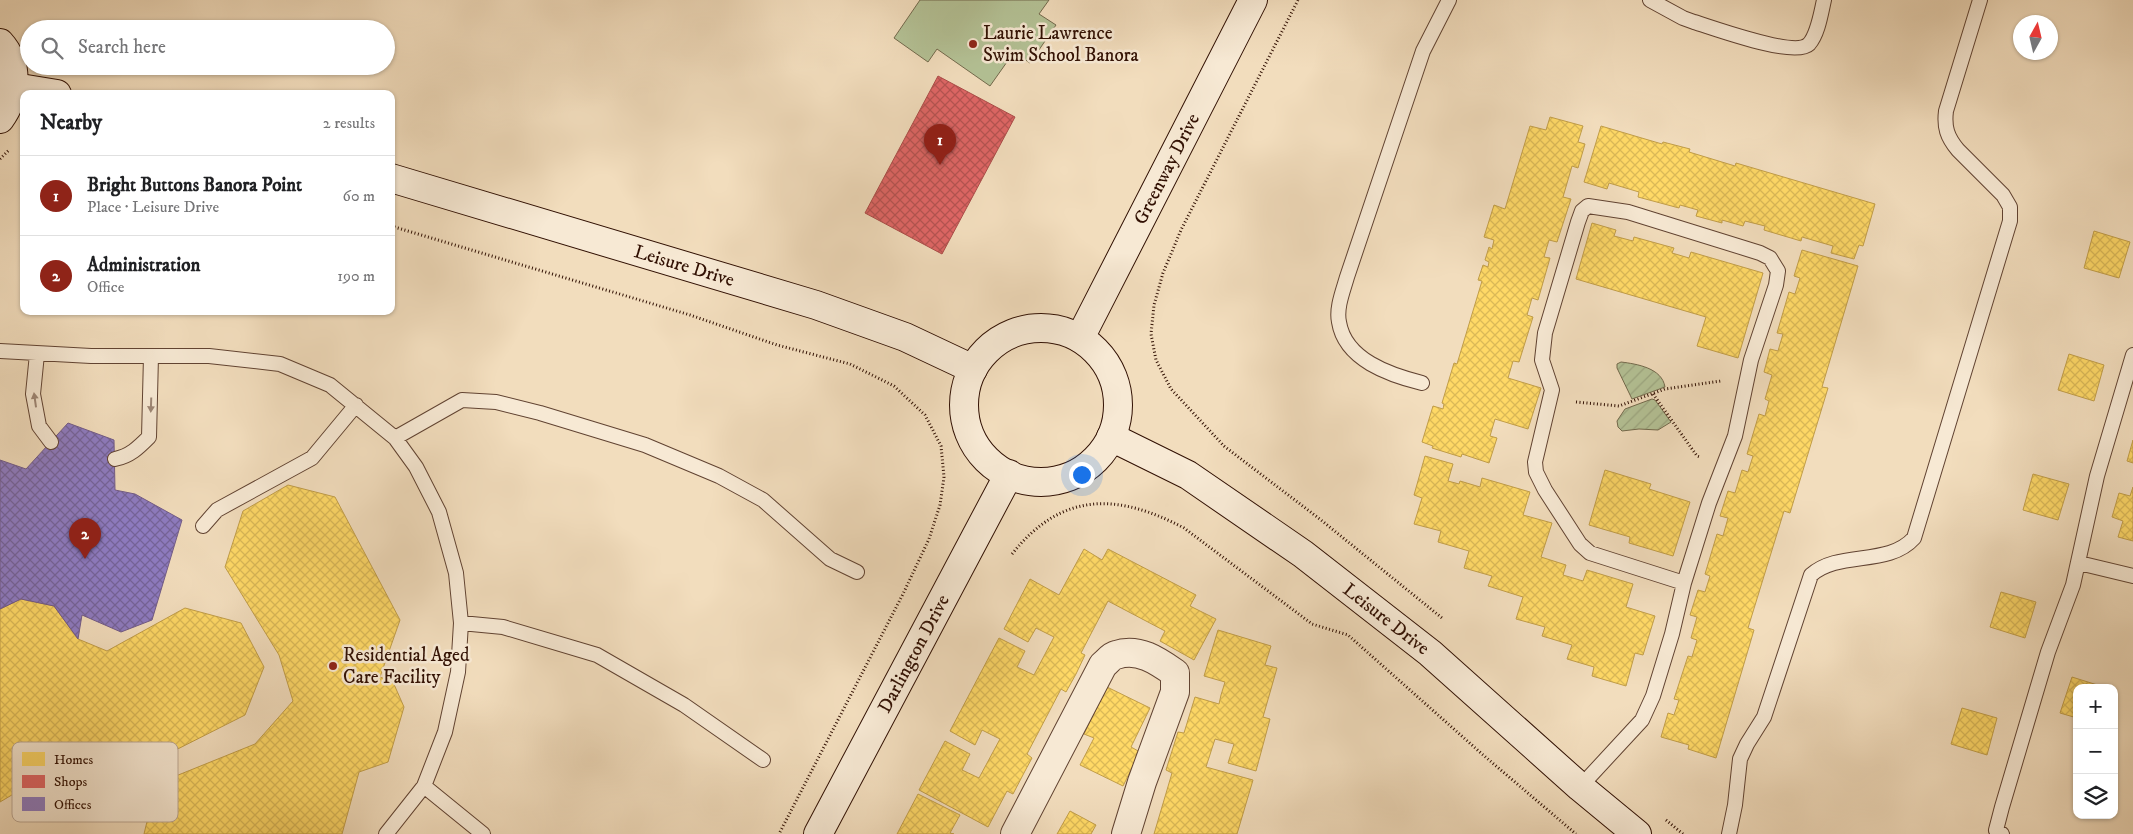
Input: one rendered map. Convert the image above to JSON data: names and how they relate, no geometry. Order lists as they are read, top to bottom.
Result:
{
  "streets": {
    "street": ["Greenway Drive", "Leisure Drive", "Darlington Drive"]
  },
  "crossings": [
    ["Greenway Drive", "Leisure Drive"],
    ["Greenway Drive", "Darlington Drive"],
    ["Leisure Drive", "Darlington Drive"]
  ],
  "places": ["Laurie Lawrence Swim School Banora", "Residential Aged Care Facility"],
  "legend": ["Homes", "Shops", "Offices"],
  "north": "top",
  "page": {
    "search": "Search here",
    "heading": ["Nearby", "2 results"],
    "pins": ["1", "2"],
    "list": [
      {
        "mark": "1",
        "name": "Bright Buttons Banora Point",
        "note": "Place · Leisure Drive",
        "value": "60 m"
      },
      {
        "mark": "2",
        "name": "Administration",
        "note": "Office",
        "value": "190 m"
      }
    ],
    "map_buttons": ["+", "−"]
  }
}
